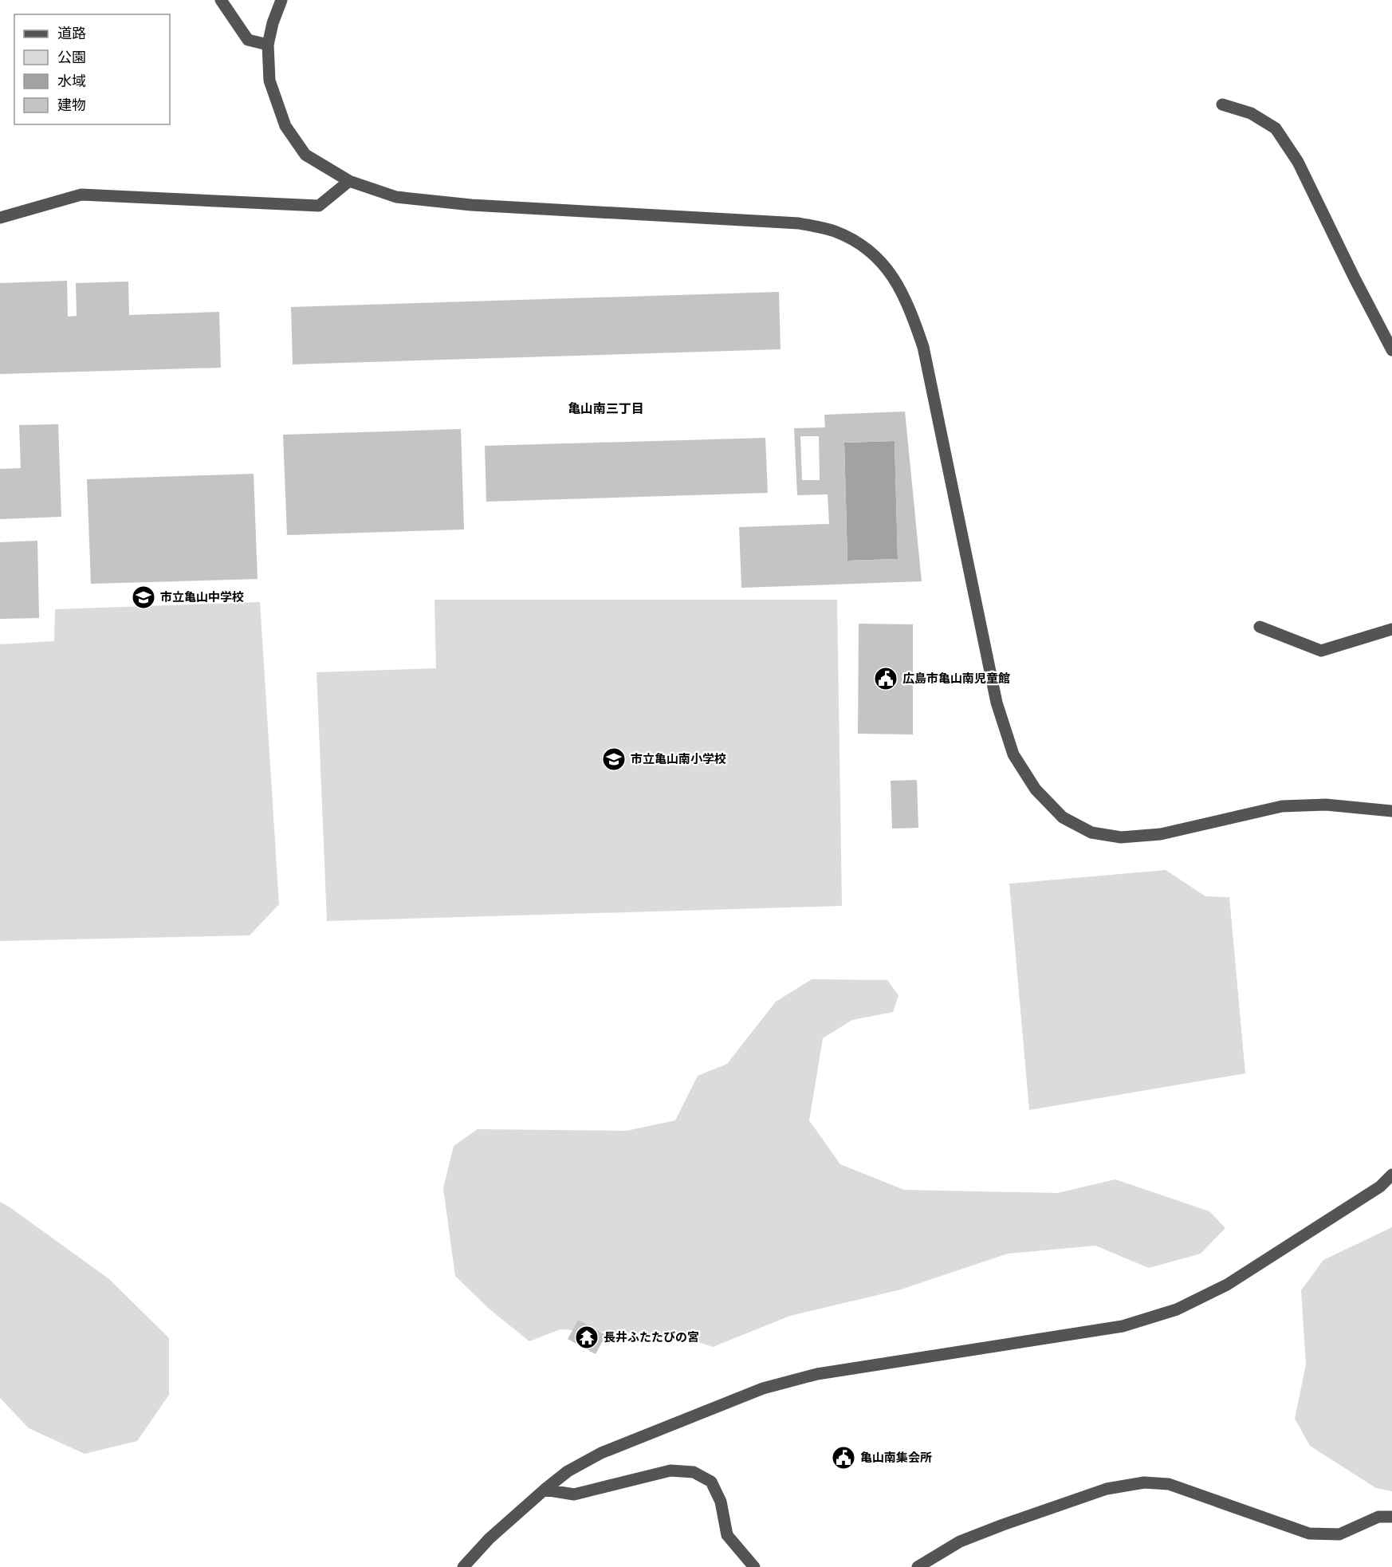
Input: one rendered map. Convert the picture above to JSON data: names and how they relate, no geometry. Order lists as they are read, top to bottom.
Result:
{
  "districts": ["亀山南三丁目"],
  "places": {
    "school or university": ["市立亀山中学校", "市立亀山南小学校"],
    "public building": ["広島市亀山南児童館", "亀山南集会所"],
    "temple": ["長井ふたたびの宮"]
  },
  "legend": [
    "道路",
    "公園",
    "水域",
    "建物"
  ]
}
